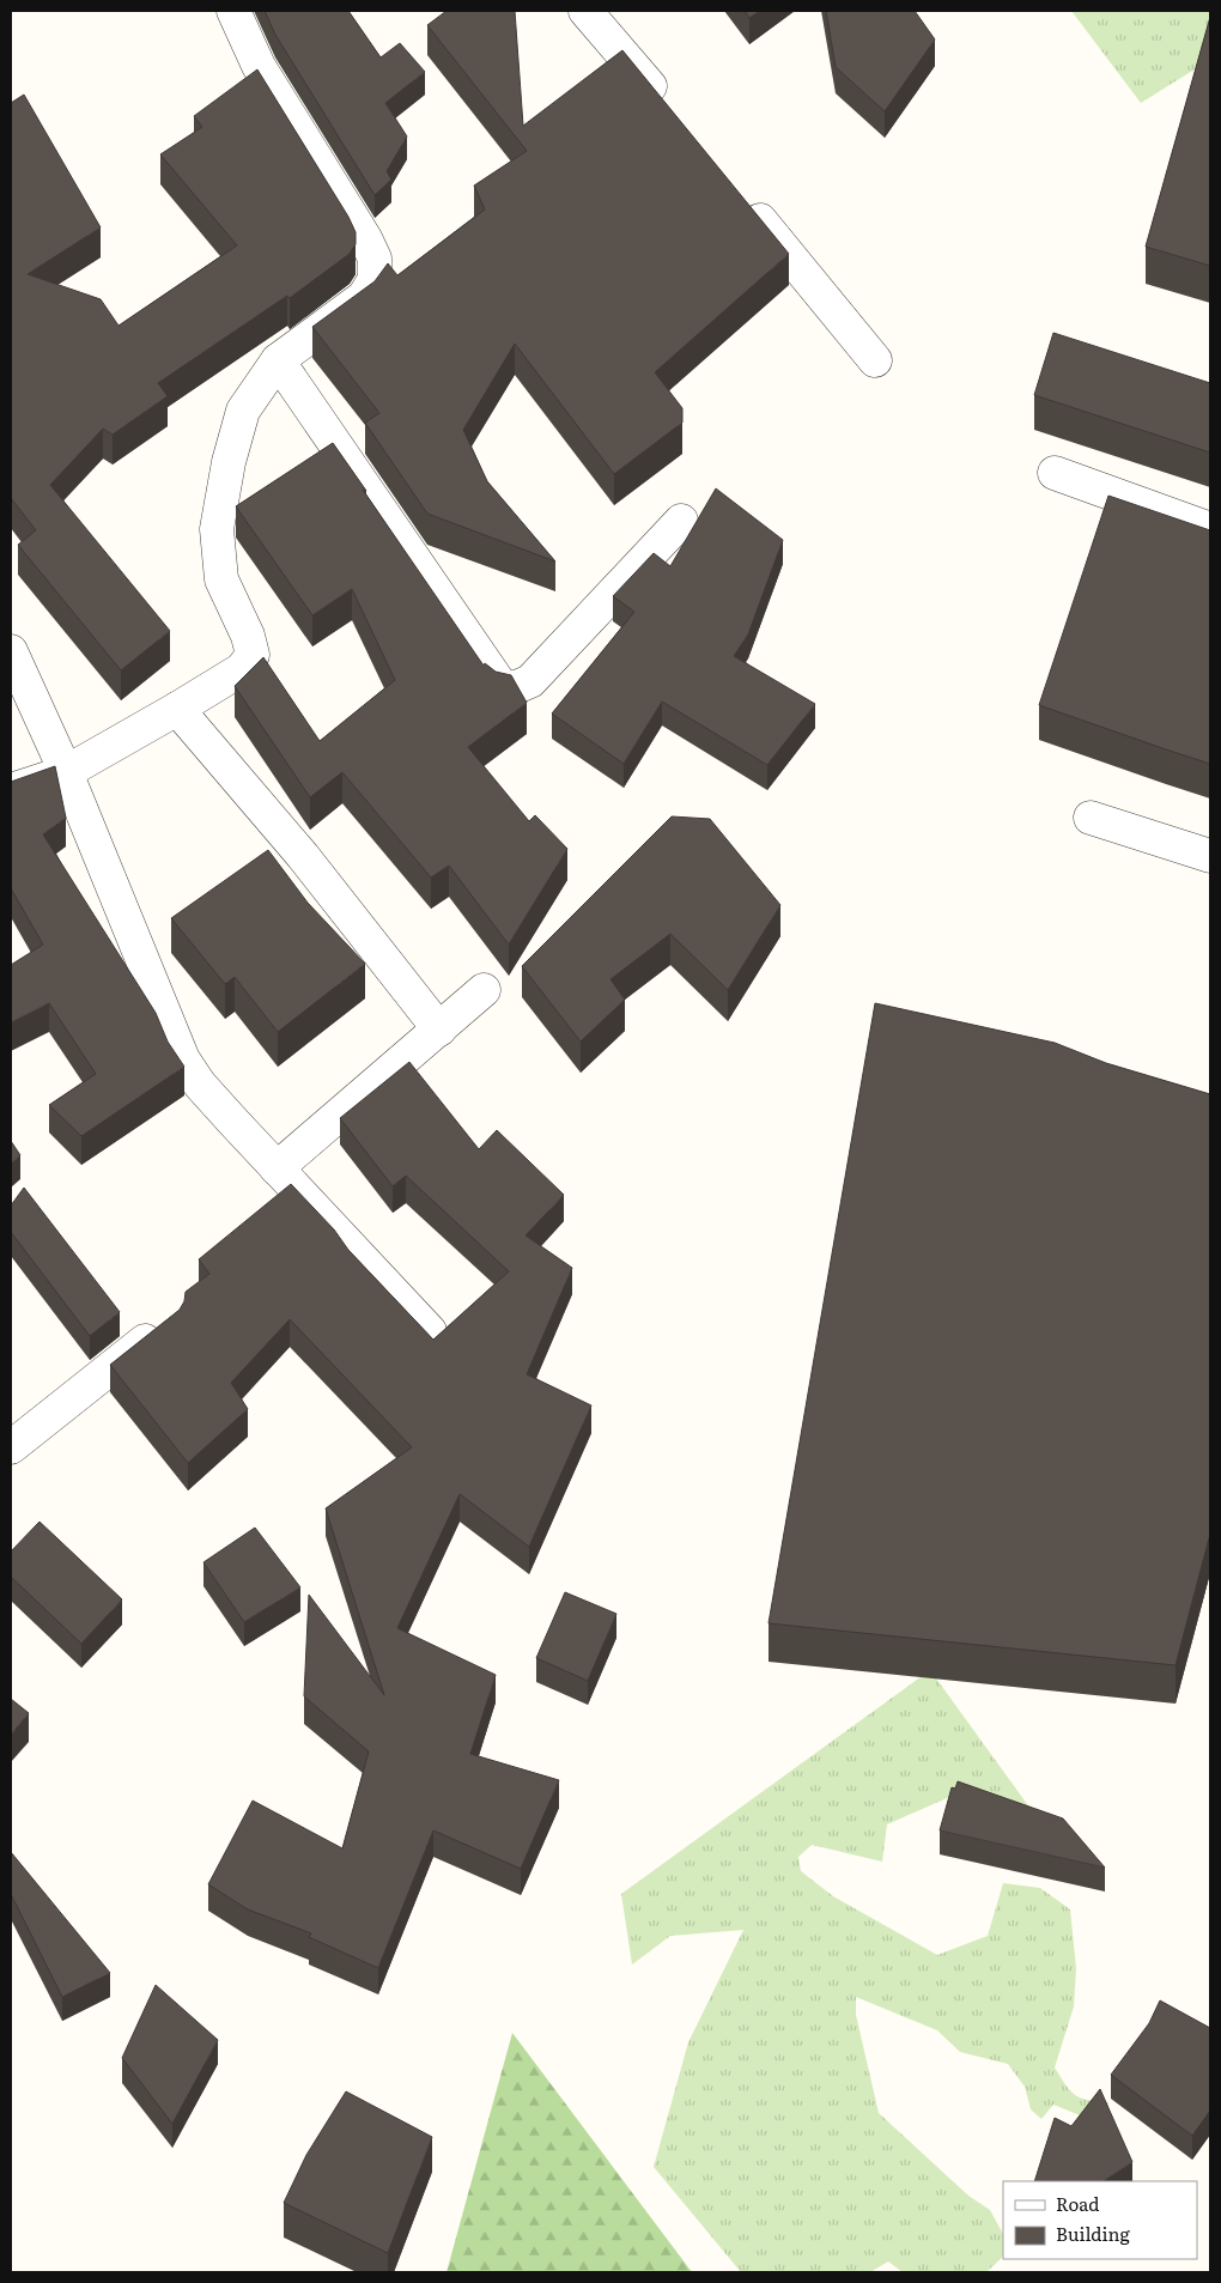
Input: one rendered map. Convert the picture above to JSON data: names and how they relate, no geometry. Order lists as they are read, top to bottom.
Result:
{
  "legend": ["Road", "Building"]
}
